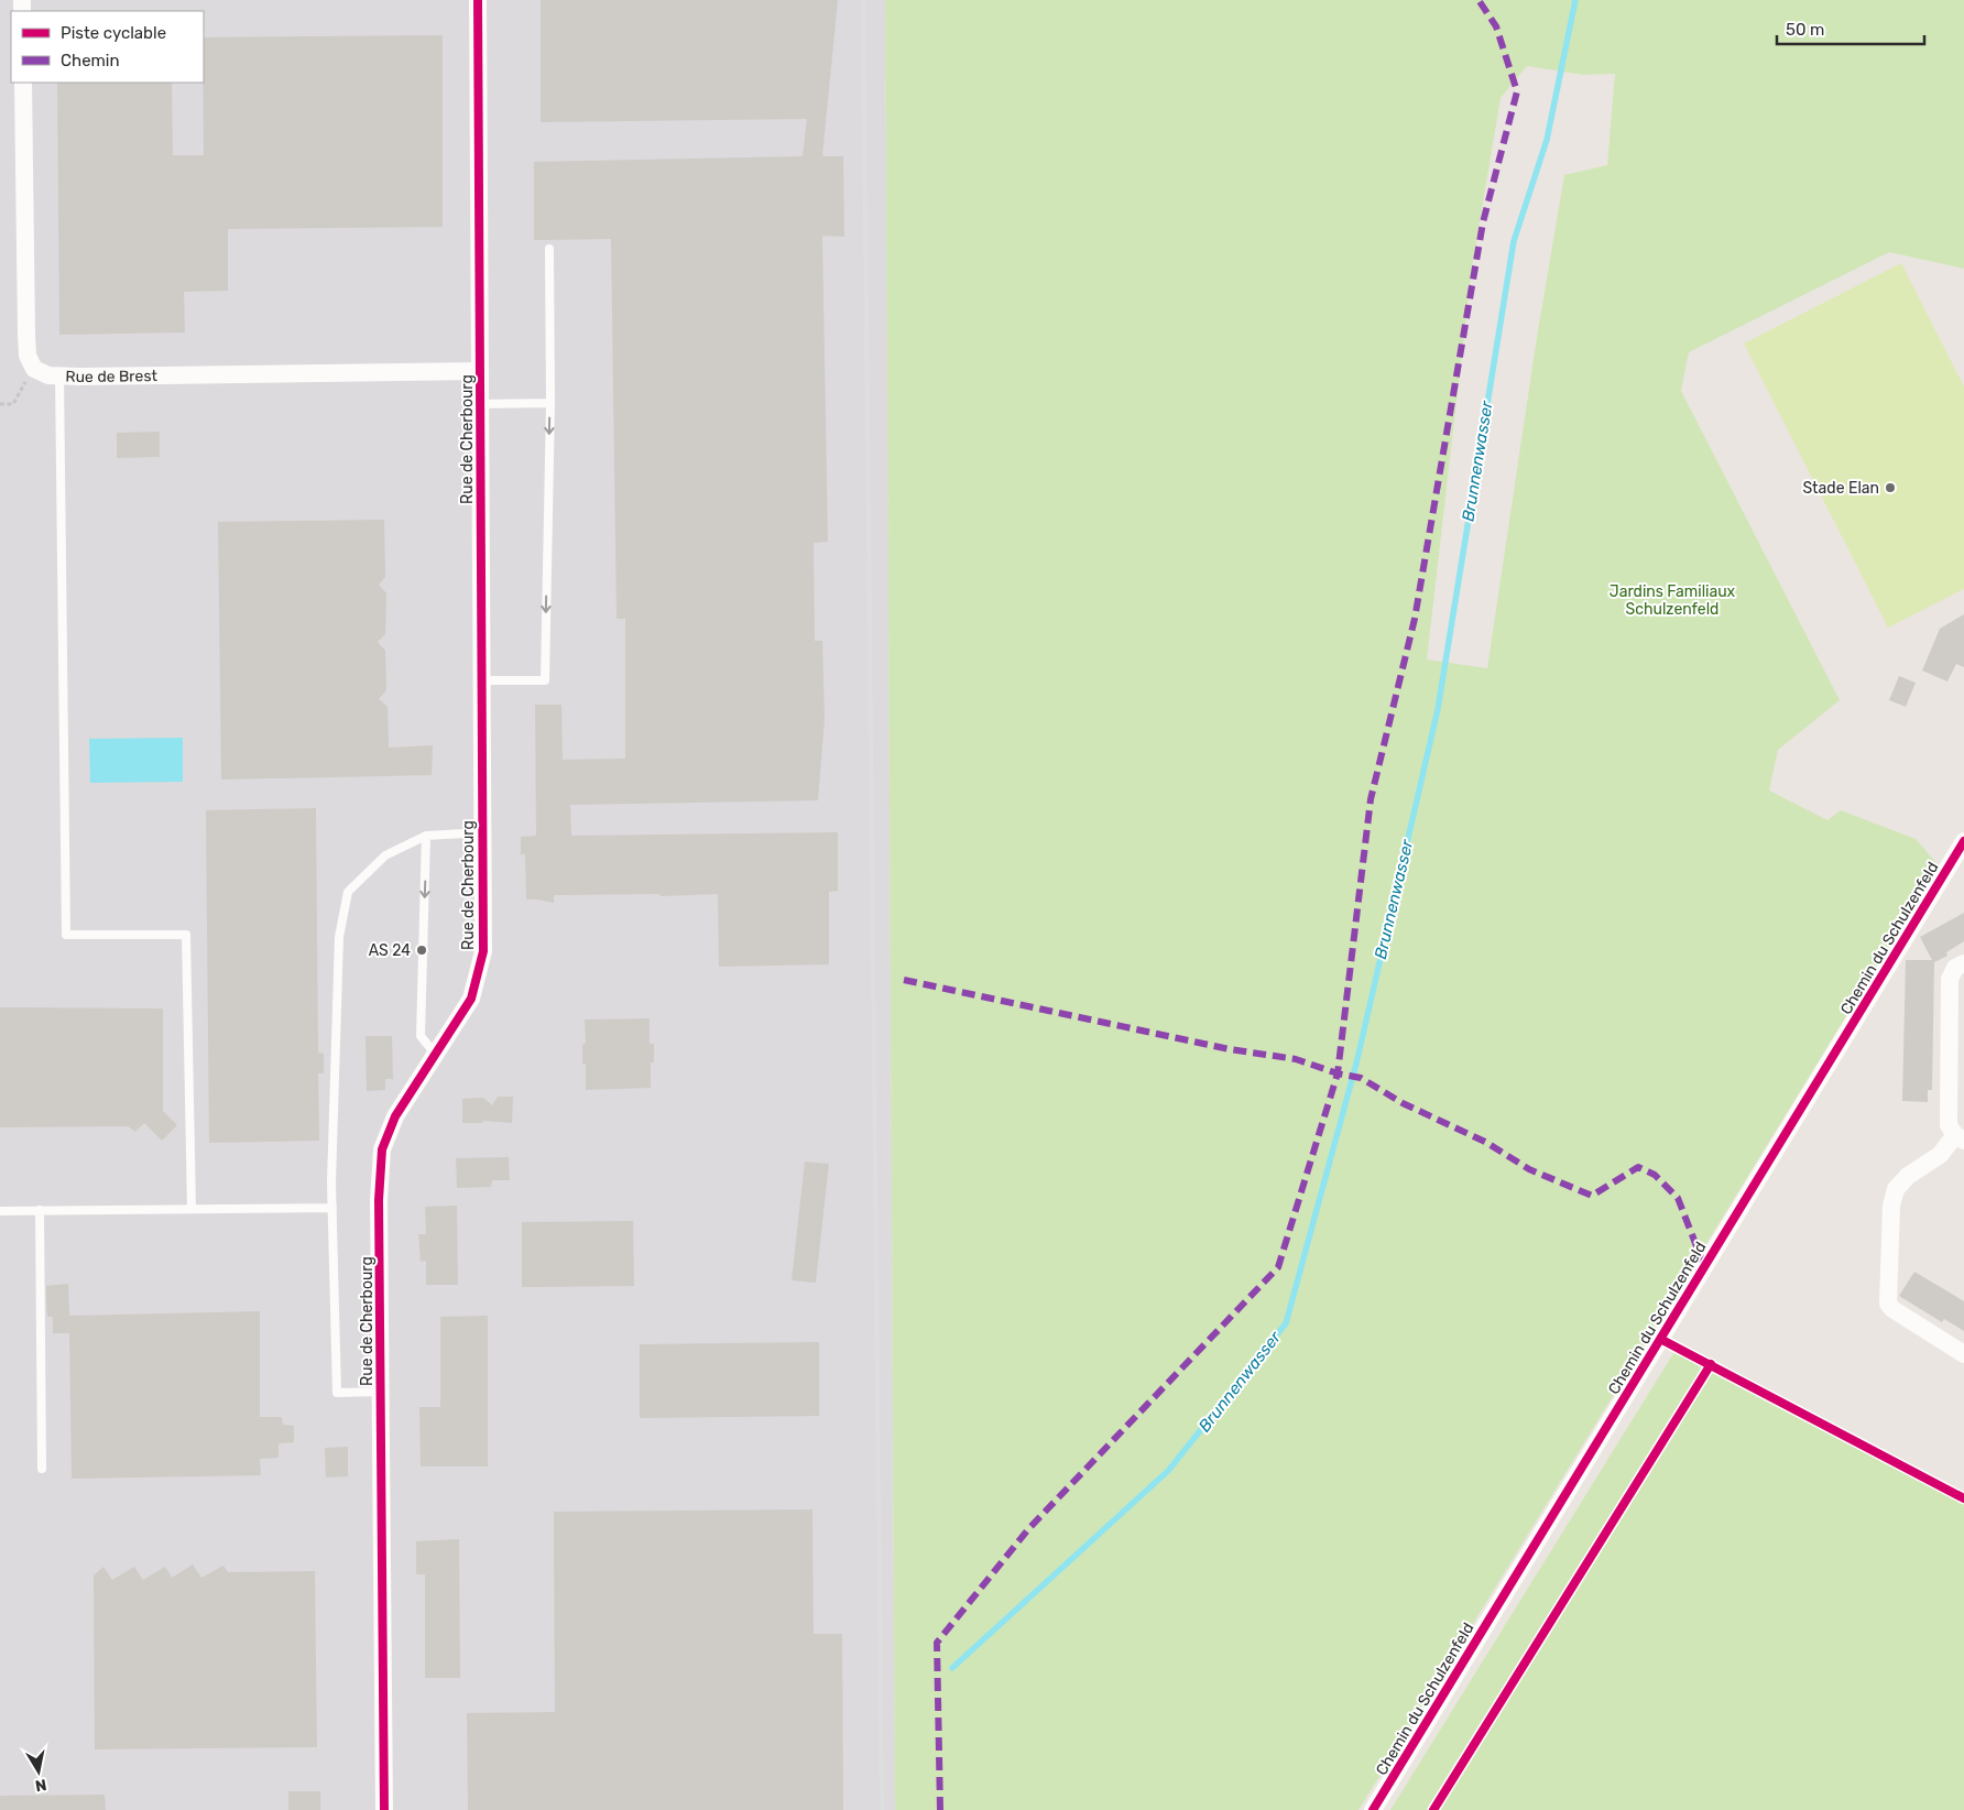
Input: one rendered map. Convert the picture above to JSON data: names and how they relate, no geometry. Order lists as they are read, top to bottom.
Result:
{
  "streets": {
    "street": ["Rue de Brest", "Rue de Cherbourg", "Chemin du Schulzenfeld"]
  },
  "crossings": [
    ["Rue de Brest", "Rue de Cherbourg"]
  ],
  "water": ["Brunnenwasser"],
  "parks": ["Jardins Familiaux Schulzenfeld"],
  "places": ["Stade Elan", "AS 24"],
  "legend": ["Piste cyclable", "Chemin"],
  "scale_bar": "50 m",
  "north": "bottom"
}
